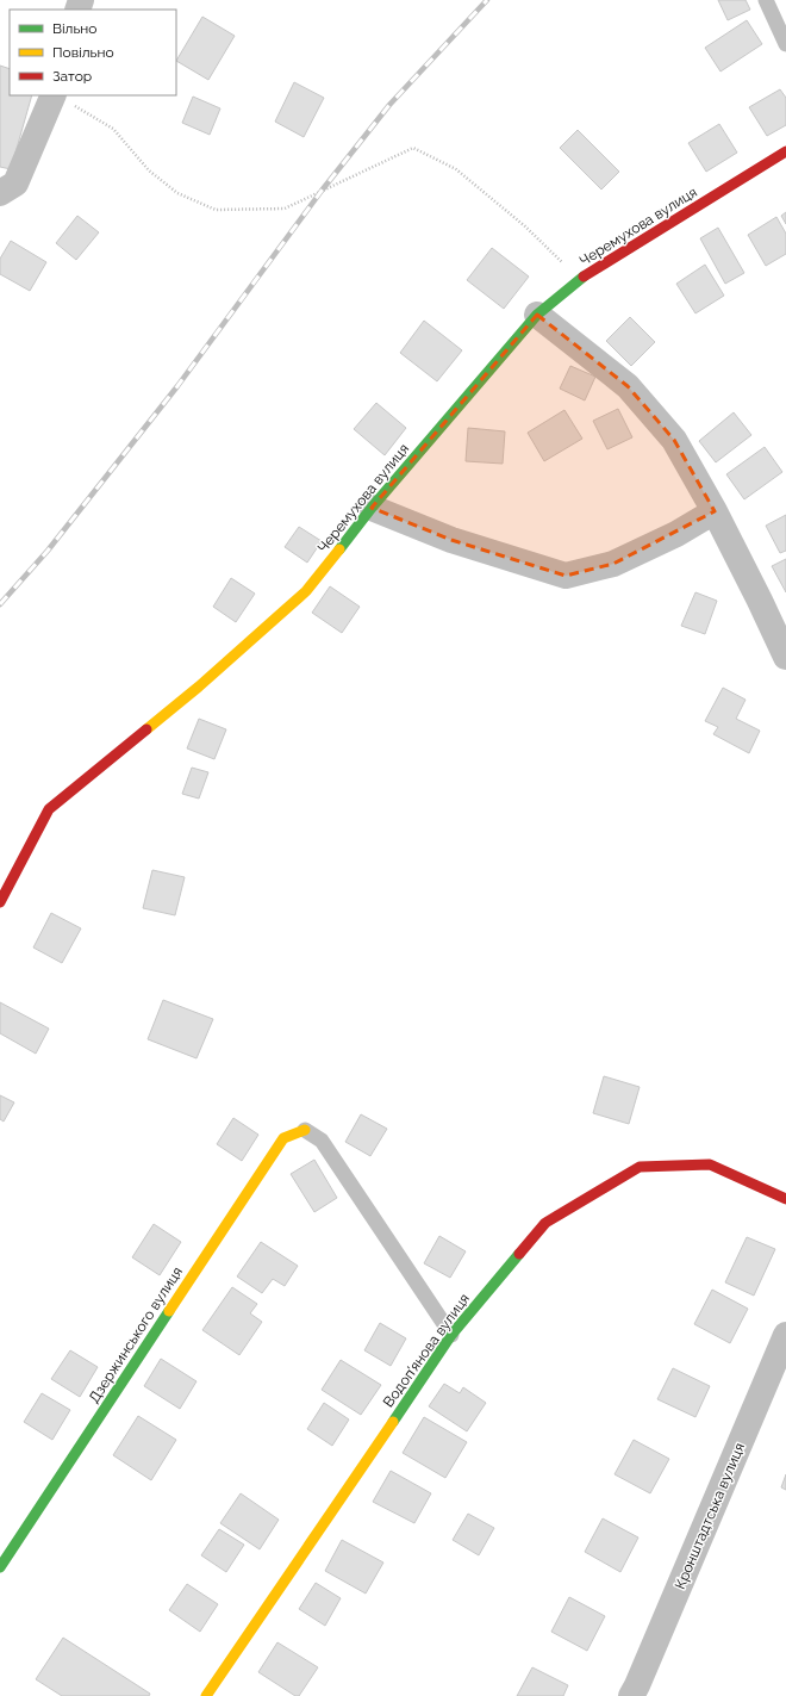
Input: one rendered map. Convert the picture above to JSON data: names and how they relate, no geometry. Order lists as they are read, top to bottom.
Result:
{
  "streets": {
    "street": [
      "Черемухова вулиця",
      "Дзержинського вулиця",
      "Водоп’янова вулиця",
      "Кронштадтська вулиця"
    ]
  },
  "legend": ["Вільно", "Повільно", "Затор"]
}
